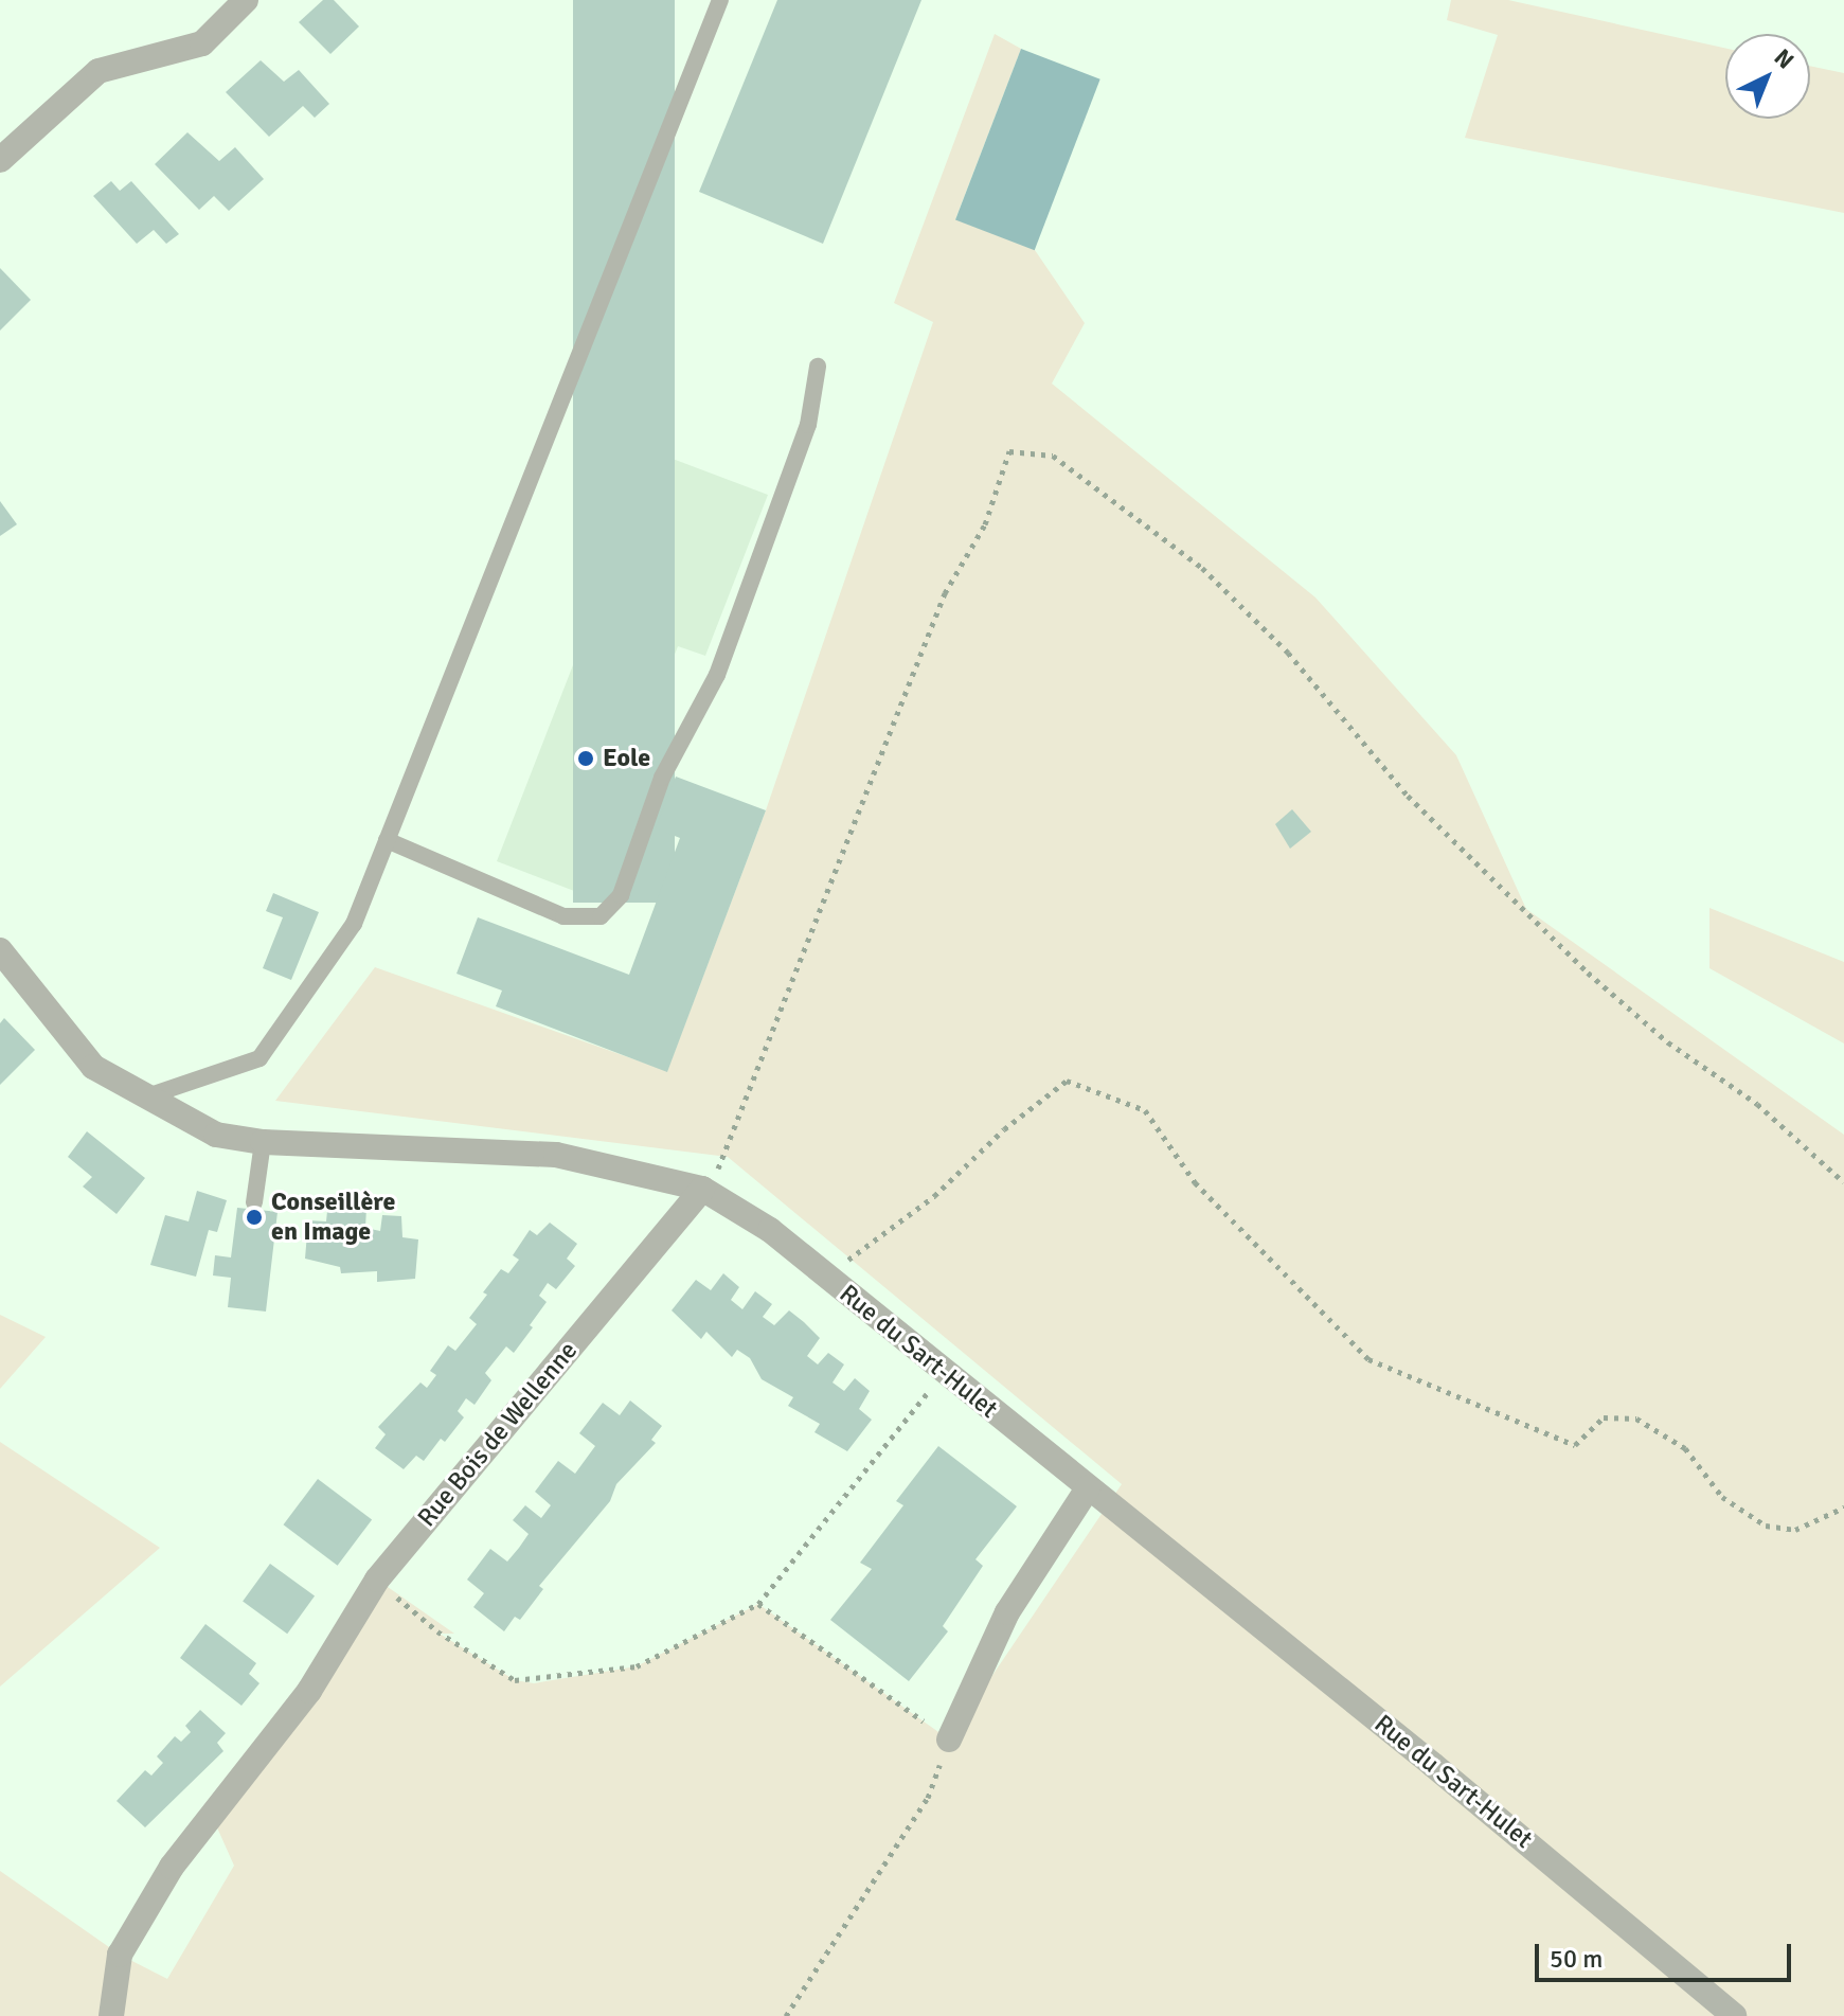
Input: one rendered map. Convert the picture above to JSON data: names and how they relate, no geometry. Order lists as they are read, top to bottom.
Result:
{
  "streets": {
    "street": ["Rue du Sart-Hulet", "Rue Bois de Wellenne"]
  },
  "crossings": [
    ["Rue du Sart-Hulet", "Rue Bois de Wellenne"]
  ],
  "places": ["Eole", "Conseillère en Image"],
  "scale_bar": "50 m",
  "north": "top right"
}
